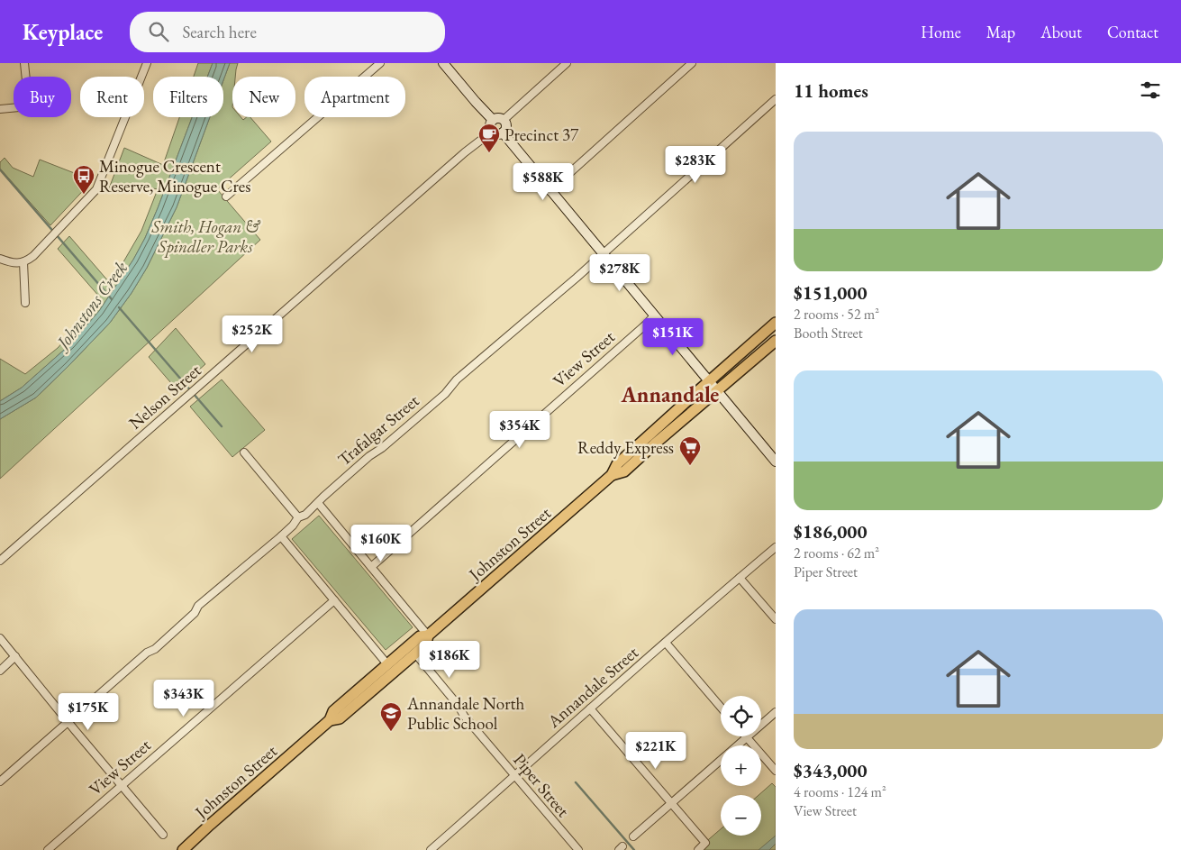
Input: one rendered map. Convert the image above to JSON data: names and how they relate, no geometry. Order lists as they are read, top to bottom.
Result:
{
  "streets": {
    "main road": ["Johnston Street"],
    "street": [
      "View Street",
      "Nelson Street",
      "Trafalgar Street",
      "Annandale Street",
      "Piper Street"
    ]
  },
  "crossings": [
    ["Johnston Street", "Piper Street"],
    ["Annandale Street", "Piper Street"]
  ],
  "districts": ["Annandale"],
  "water": ["Johnstons Creek"],
  "parks": ["Smith, Hogan & Spindler Parks"],
  "places": {
    "cafe": ["Precinct 37"],
    "bus stop": ["Minogue Crescent Reserve, Minogue Cres"],
    "supermarket": ["Reddy Express"],
    "school or university": ["Annandale North Public School"]
  },
  "page": {
    "header": "Keyplace",
    "search": "Search here",
    "nav": [
      "Home",
      "Map",
      "About",
      "Contact"
    ],
    "heading": "11 homes",
    "chip": [
      "Buy",
      "Rent",
      "Filters",
      "New",
      "Apartment"
    ],
    "list": [
      {
        "name": "$151,000",
        "note": "2 rooms · 52 m² · Booth Street"
      },
      {
        "name": "$186,000",
        "note": "2 rooms · 62 m² · Piper Street"
      },
      {
        "name": "$343,000",
        "note": "4 rooms · 124 m² · View Street"
      }
    ],
    "price": [
      "$283K",
      "$588K",
      "$278K",
      "$252K",
      "$151K",
      "$354K",
      "$160K",
      "$186K",
      "$343K",
      "$175K",
      "$221K"
    ],
    "map_buttons": ["+", "−"]
  }
}
